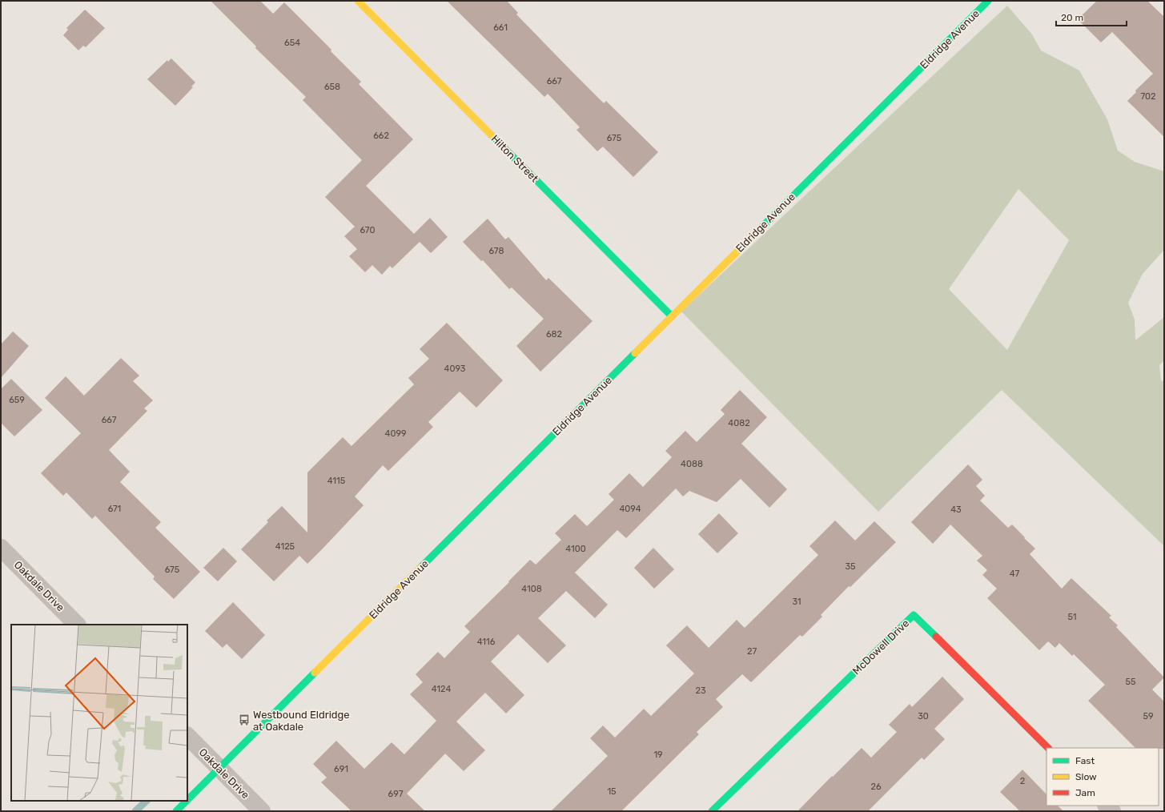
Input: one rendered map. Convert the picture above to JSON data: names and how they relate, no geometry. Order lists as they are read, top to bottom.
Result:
{
  "streets": {
    "street": [
      "Eldridge Avenue",
      "Hilton Street",
      "Oakdale Drive",
      "McDowell Drive"
    ]
  },
  "crossings": [
    ["Eldridge Avenue", "Hilton Street"],
    ["Eldridge Avenue", "Oakdale Drive"]
  ],
  "places": {
    "bus stop": ["Westbound Eldridge at Oakdale"]
  },
  "house_numbers": [
    "661",
    "654",
    "667",
    "658",
    "702",
    "662",
    "675",
    "670",
    "678",
    "682",
    "4093",
    "659",
    "667",
    "4082",
    "4099",
    "4088",
    "4115",
    "671",
    "4094",
    "43",
    "4125",
    "4100",
    "35",
    "675",
    "47",
    "4108",
    "31",
    "51",
    "4116",
    "27",
    "55",
    "4124",
    "23",
    "30",
    "59",
    "19",
    "691",
    "2",
    "26",
    "15",
    "697"
  ],
  "legend": ["Fast", "Slow", "Jam"],
  "scale_bar": "20 m"
}
